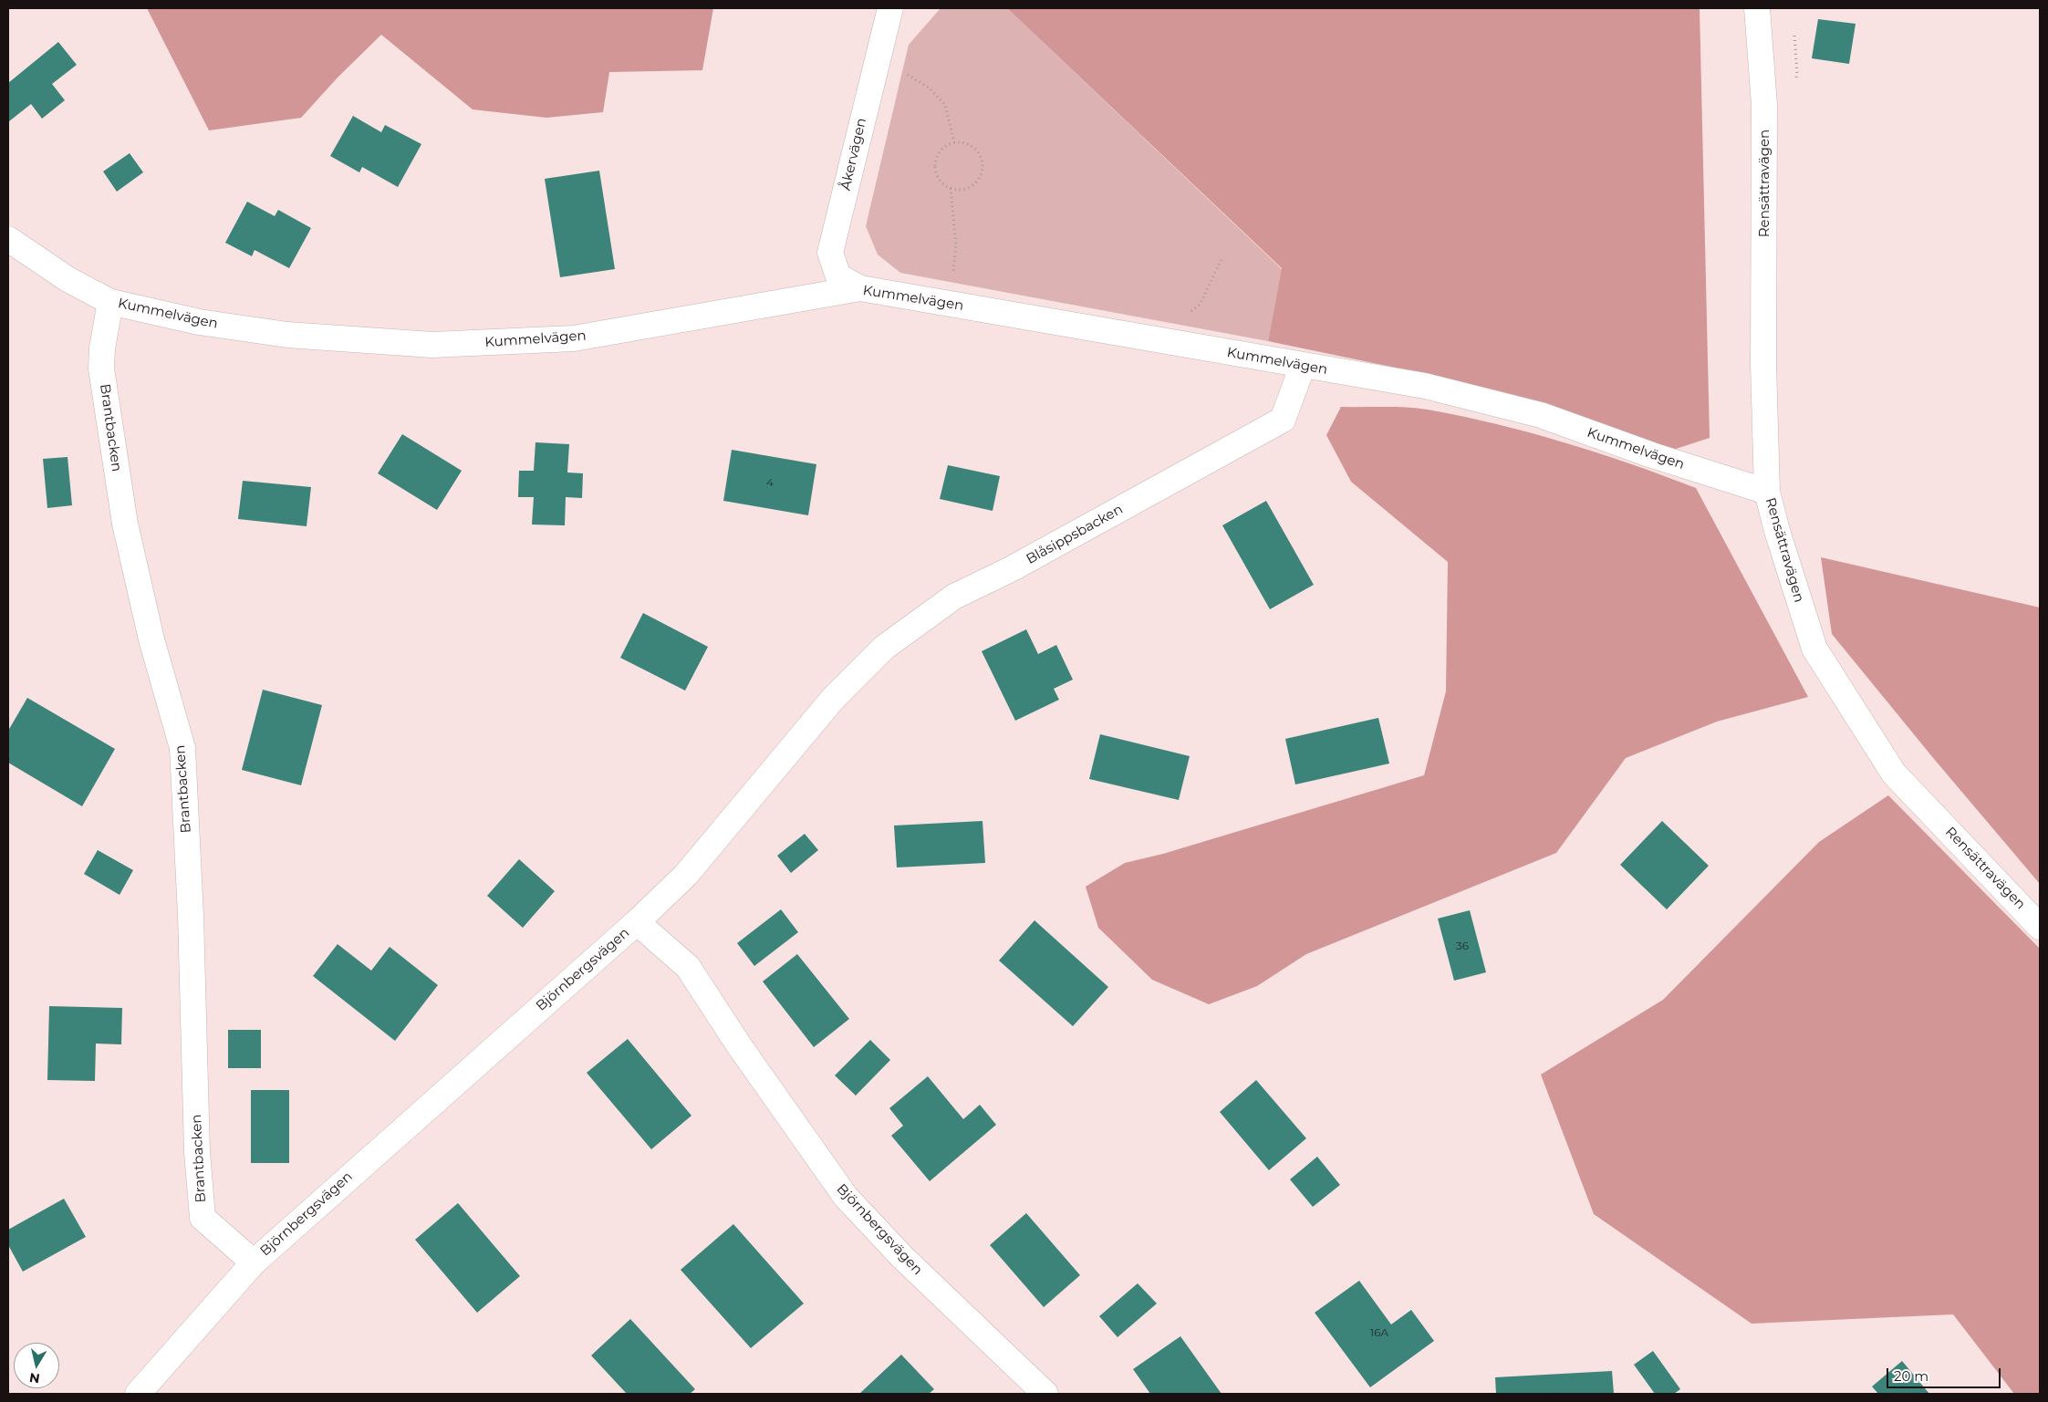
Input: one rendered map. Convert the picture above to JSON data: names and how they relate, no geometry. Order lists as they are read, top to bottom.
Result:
{
  "streets": {
    "street": [
      "Åkervägen",
      "Rensättravägen",
      "Kummelvägen",
      "Brantbacken",
      "Blåsippsbacken",
      "Björnbergsvägen"
    ]
  },
  "crossings": [
    ["Åkervägen", "Kummelvägen"],
    ["Rensättravägen", "Kummelvägen"],
    ["Kummelvägen", "Brantbacken"],
    ["Kummelvägen", "Blåsippsbacken"],
    ["Brantbacken", "Björnbergsvägen"],
    ["Blåsippsbacken", "Björnbergsvägen"]
  ],
  "house_numbers": ["4", "36", "16A"],
  "scale_bar": "20 m",
  "north": "bottom"
}
